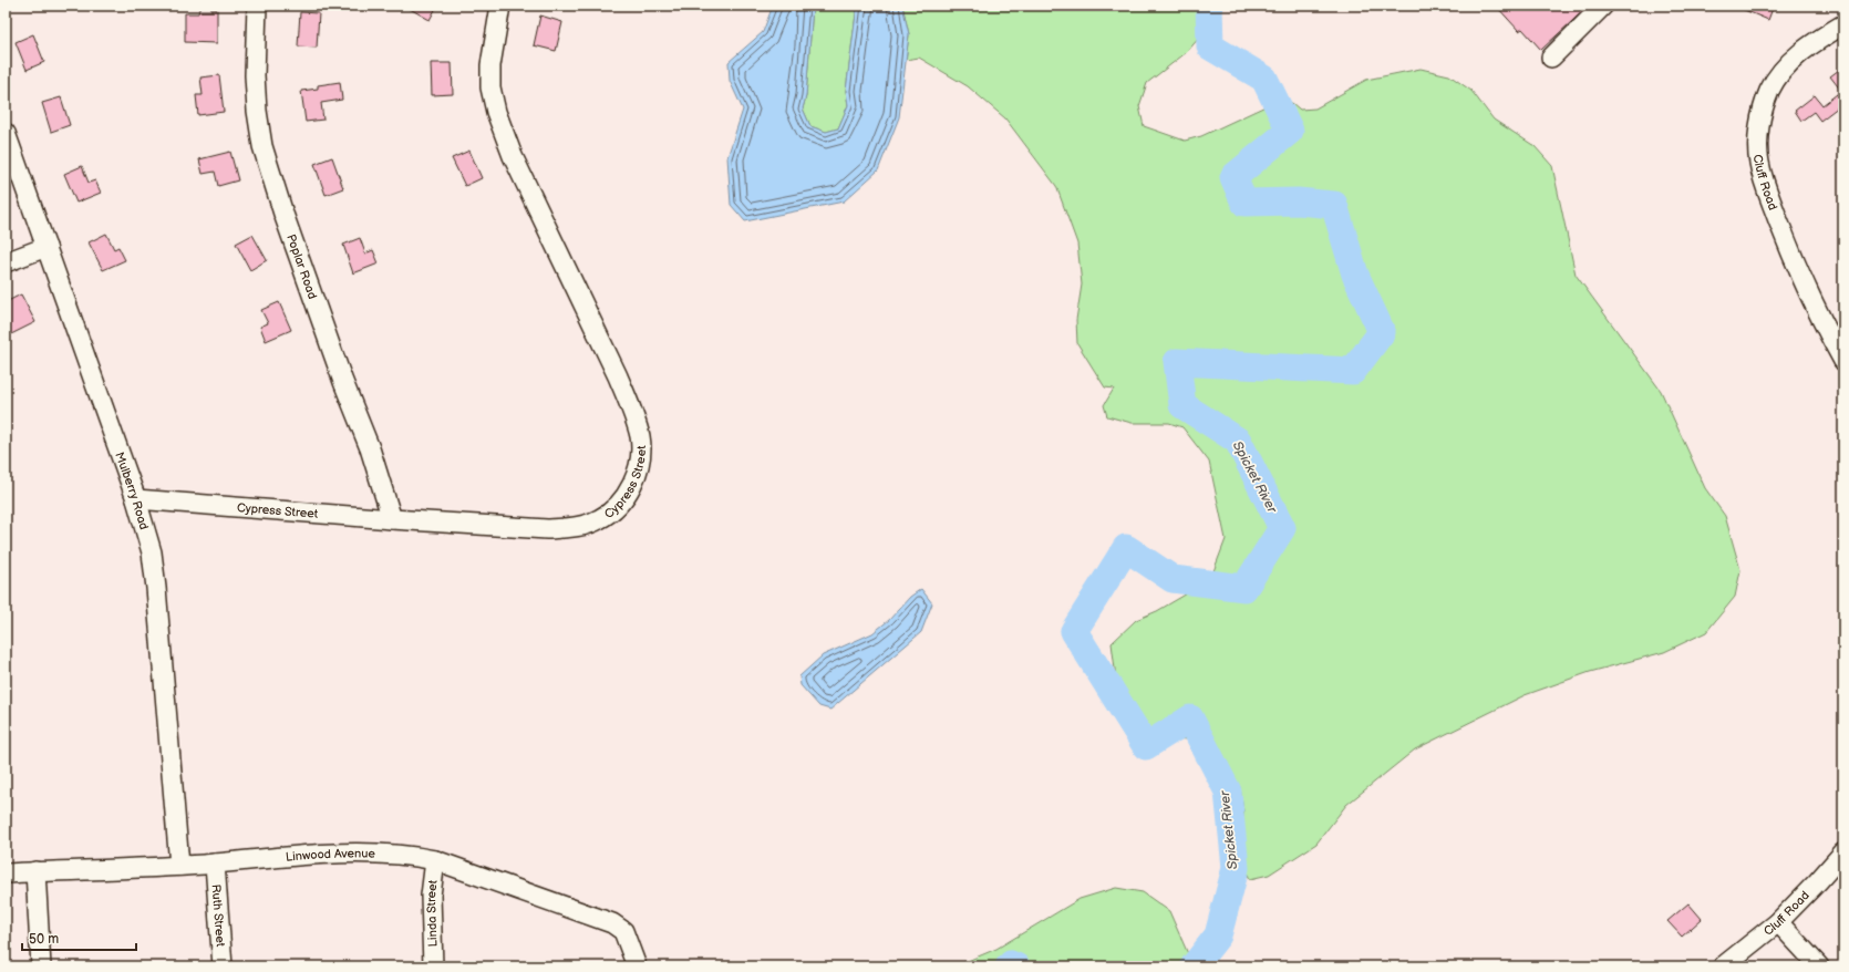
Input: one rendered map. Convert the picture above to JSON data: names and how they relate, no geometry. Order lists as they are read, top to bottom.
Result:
{
  "streets": {
    "street": [
      "Cluff Road",
      "Poplar Road",
      "Cypress Street",
      "Mulberry Road",
      "Linwood Avenue",
      "Linda Street",
      "Ruth Street"
    ]
  },
  "crossings": [
    ["Poplar Road", "Cypress Street"],
    ["Cypress Street", "Mulberry Road"],
    ["Mulberry Road", "Linwood Avenue"],
    ["Linwood Avenue", "Linda Street"],
    ["Linwood Avenue", "Ruth Street"]
  ],
  "water": ["Spicket River"],
  "scale_bar": "50 m"
}
